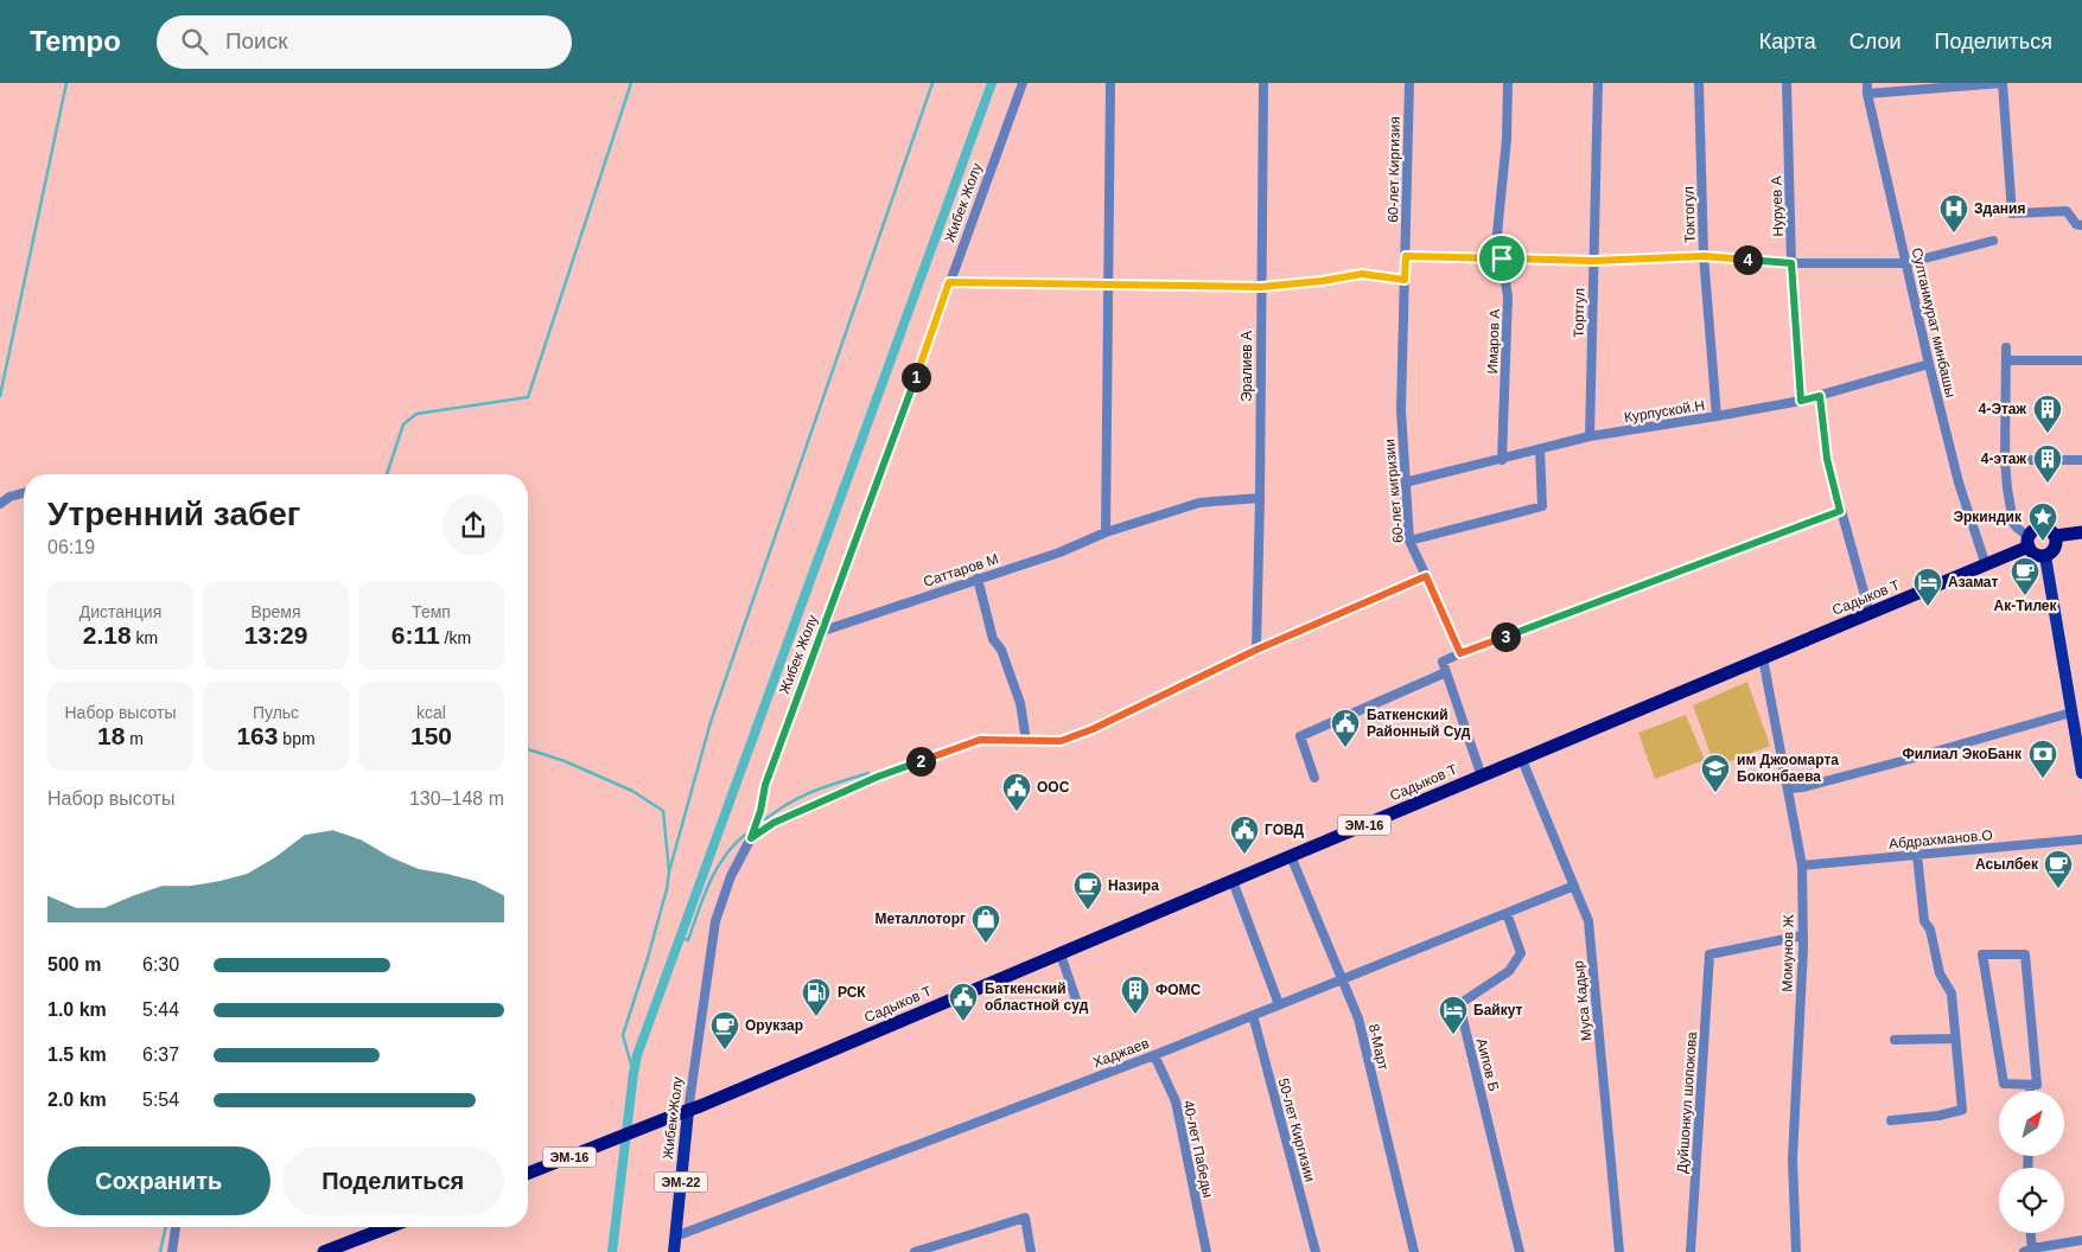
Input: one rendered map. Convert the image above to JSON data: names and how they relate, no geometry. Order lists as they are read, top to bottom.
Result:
{
  "streets": {
    "highway": ["Садыков Т", "ЭМ-16"],
    "main road": ["Жибек Жолу", "ЭМ-22"],
    "street": [
      "60-лет Киргизия",
      "Нуруев А",
      "Токтогул",
      "Тортгул",
      "Султанмурат минбашы",
      "Имаров А",
      "Эралиев А",
      "Курпуской.Н",
      "60-лет кигризии",
      "Саттаров М",
      "Абдрахманов.О",
      "Момунов Ж",
      "Муса Кадыр",
      "8-Март",
      "Хаджаев",
      "Аипов Б",
      "Дуйшонкул шопокова",
      "50-лет Киргизии",
      "40-лет Пабеды"
    ]
  },
  "crossings": [
    ["60-лет Киргизия", "60-лет кигризии"],
    ["Жибек Жолу", "Саттаров М"],
    ["Жибек Жолу", "Садыков Т"],
    ["Жибек Жолу", "ЭМ-16"],
    ["Жибек Жолу", "Хаджаев"],
    ["Нуруев А", "Курпуской.Н"],
    ["Токтогул", "Курпуской.Н"],
    ["Тортгул", "Курпуской.Н"],
    ["Султанмурат минбашы", "Курпуской.Н"],
    ["Султанмурат минбашы", "Садыков Т"],
    ["Имаров А", "Курпуской.Н"],
    ["Эралиев А", "Саттаров М"],
    ["Курпуской.Н", "60-лет кигризии"],
    ["Садыков Т", "ЭМ-16"],
    ["Садыков Т", "Момунов Ж"],
    ["Садыков Т", "Муса Кадыр"],
    ["Садыков Т", "8-Март"],
    ["Абдрахманов.О", "Момунов Ж"],
    ["Момунов Ж", "Дуйшонкул шопокова"],
    ["Муса Кадыр", "Хаджаев"],
    ["8-Март", "Хаджаев"],
    ["Хаджаев", "Аипов Б"],
    ["Хаджаев", "50-лет Киргизии"],
    ["Хаджаев", "40-лет Пабеды"]
  ],
  "places": {
    "hospital": ["Здания"],
    "building": ["4-Этаж", "4-этаж", "ФОМС"],
    "place": ["Эркиндик"],
    "cafe": [
      "Ак-Тилек",
      "Асылбек",
      "Назира",
      "Орукзар"
    ],
    "hotel": ["Азамат", "Байкут"],
    "public building": [
      "Баткенский Районный Суд",
      "ООС",
      "ГОВД",
      "Баткенский областной суд"
    ],
    "bank": ["Филиал ЭкоБанк"],
    "school or university": ["им Джоомарта Боконбаева"],
    "shop": ["Металлоторг"],
    "fuel station": ["РСК"]
  },
  "north": "top right",
  "page": {
    "header": "Tempo",
    "search": "Поиск",
    "nav": ["Карта", "Слои", "Поделиться"],
    "pins": [
      "4",
      "1",
      "3",
      "2"
    ],
    "heading": ["Утренний забег", "06:19"],
    "stats": [
      ["Дистанция", "2.18 km"],
      ["Время", "13:29"],
      ["Темп", "6:11 /km"],
      ["Набор высоты", "18 m"],
      ["Пульс", "163 bpm"],
      ["kcal", "150"]
    ],
    "chart": ["Набор высоты", "130–148 m"],
    "list": [
      {
        "name": "500 m",
        "note": "6:30"
      },
      {
        "name": "1.0 km",
        "note": "5:44"
      },
      {
        "name": "1.5 km",
        "note": "6:37"
      },
      {
        "name": "2.0 km",
        "note": "5:54"
      }
    ],
    "buttons": ["Сохранить", "Поделиться"]
  }
}
